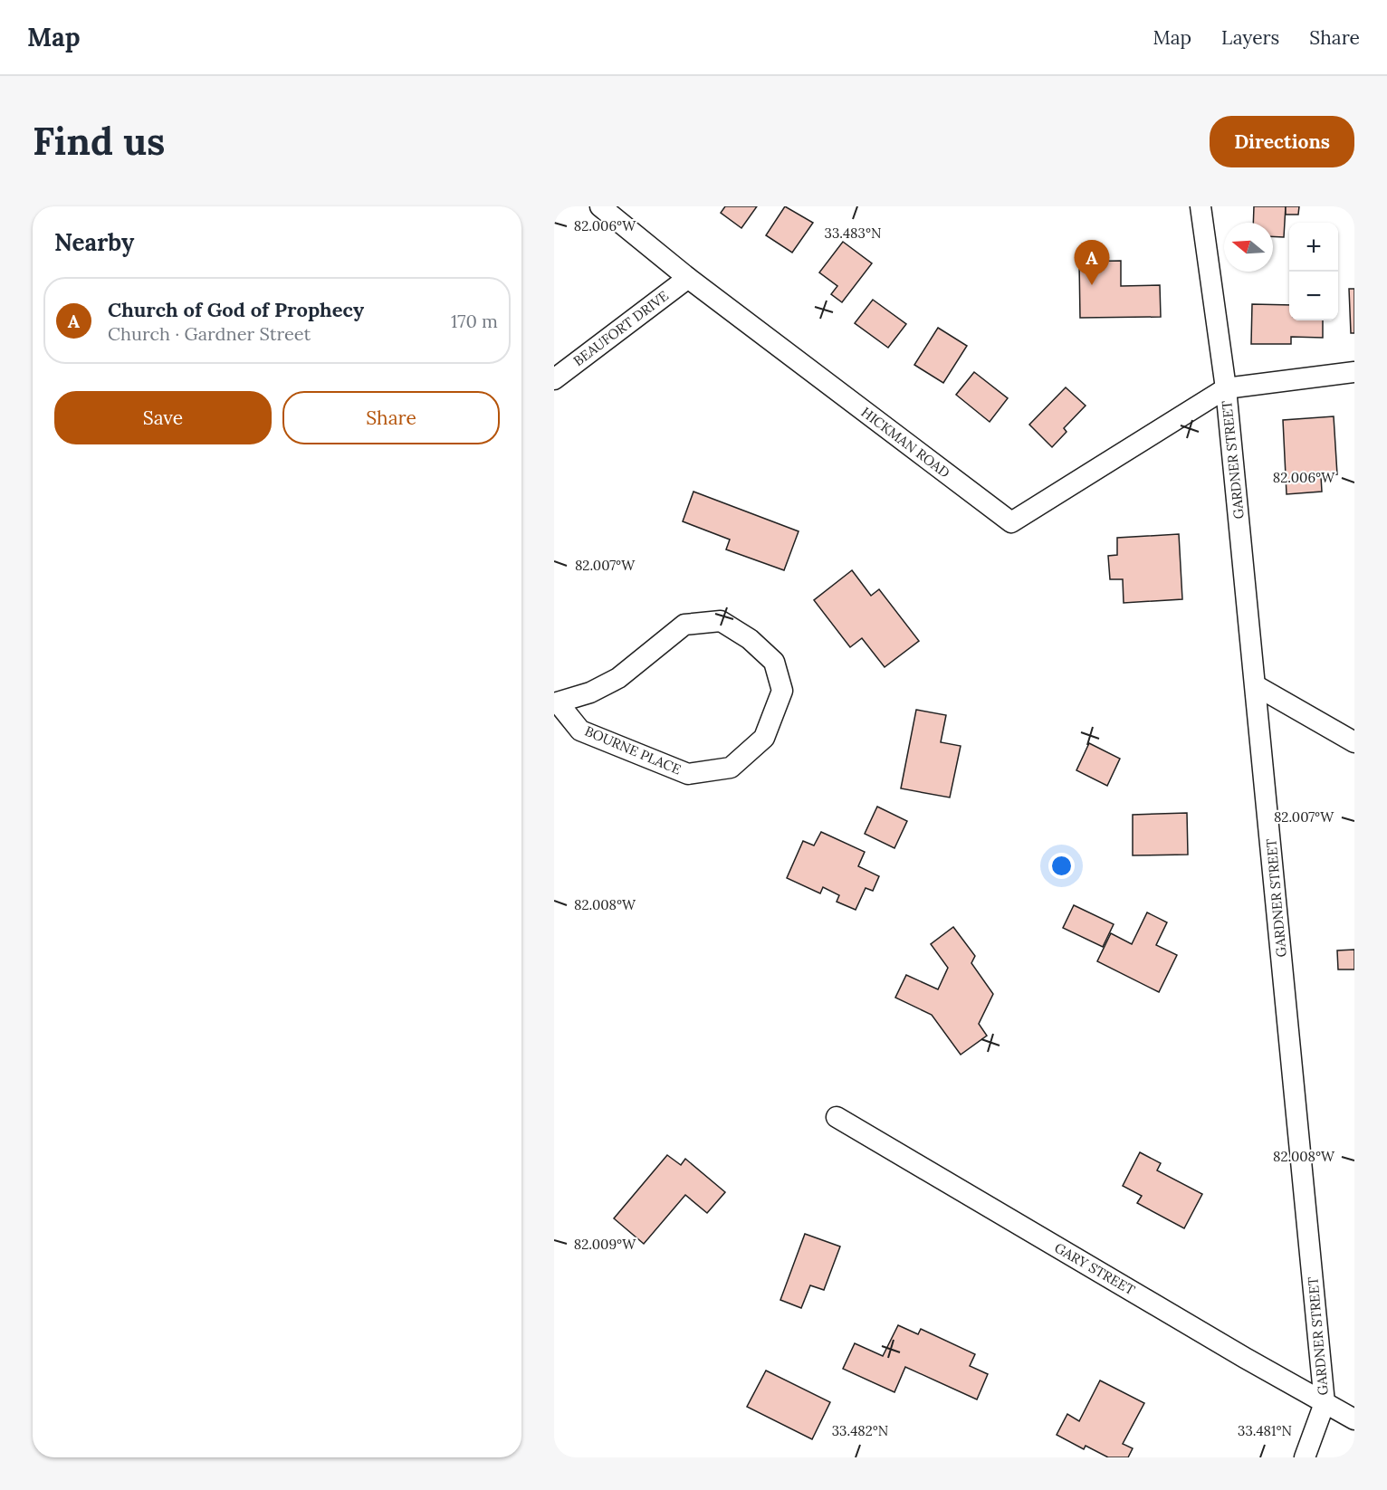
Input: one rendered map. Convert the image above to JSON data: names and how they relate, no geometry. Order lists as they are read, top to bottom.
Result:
{
  "streets": {
    "street": [
      "BEAUFORT DRIVE",
      "HICKMAN ROAD",
      "GARDNER STREET",
      "BOURNE PLACE",
      "GARY STREET"
    ]
  },
  "crossings": [
    ["BEAUFORT DRIVE", "HICKMAN ROAD"],
    ["HICKMAN ROAD", "GARDNER STREET"],
    ["GARDNER STREET", "GARY STREET"]
  ],
  "north": "left",
  "page": {
    "header": "Map",
    "nav": ["Map", "Layers", "Share"],
    "buttons": [
      "Directions",
      ["Save", "Share"]
    ],
    "title": "Find us",
    "heading": "Nearby",
    "map_buttons": ["+", "−"],
    "pins": "A",
    "list": [
      {
        "mark": "A",
        "name": "Church of God of Prophecy",
        "note": "Church · Gardner Street",
        "value": "170 m"
      }
    ]
  },
  "coordinates": [
    "82.006°W",
    "33.483°N",
    "82.007°W",
    "82.008°W",
    "82.009°W",
    "33.482°N",
    "33.481°N"
  ]
}
